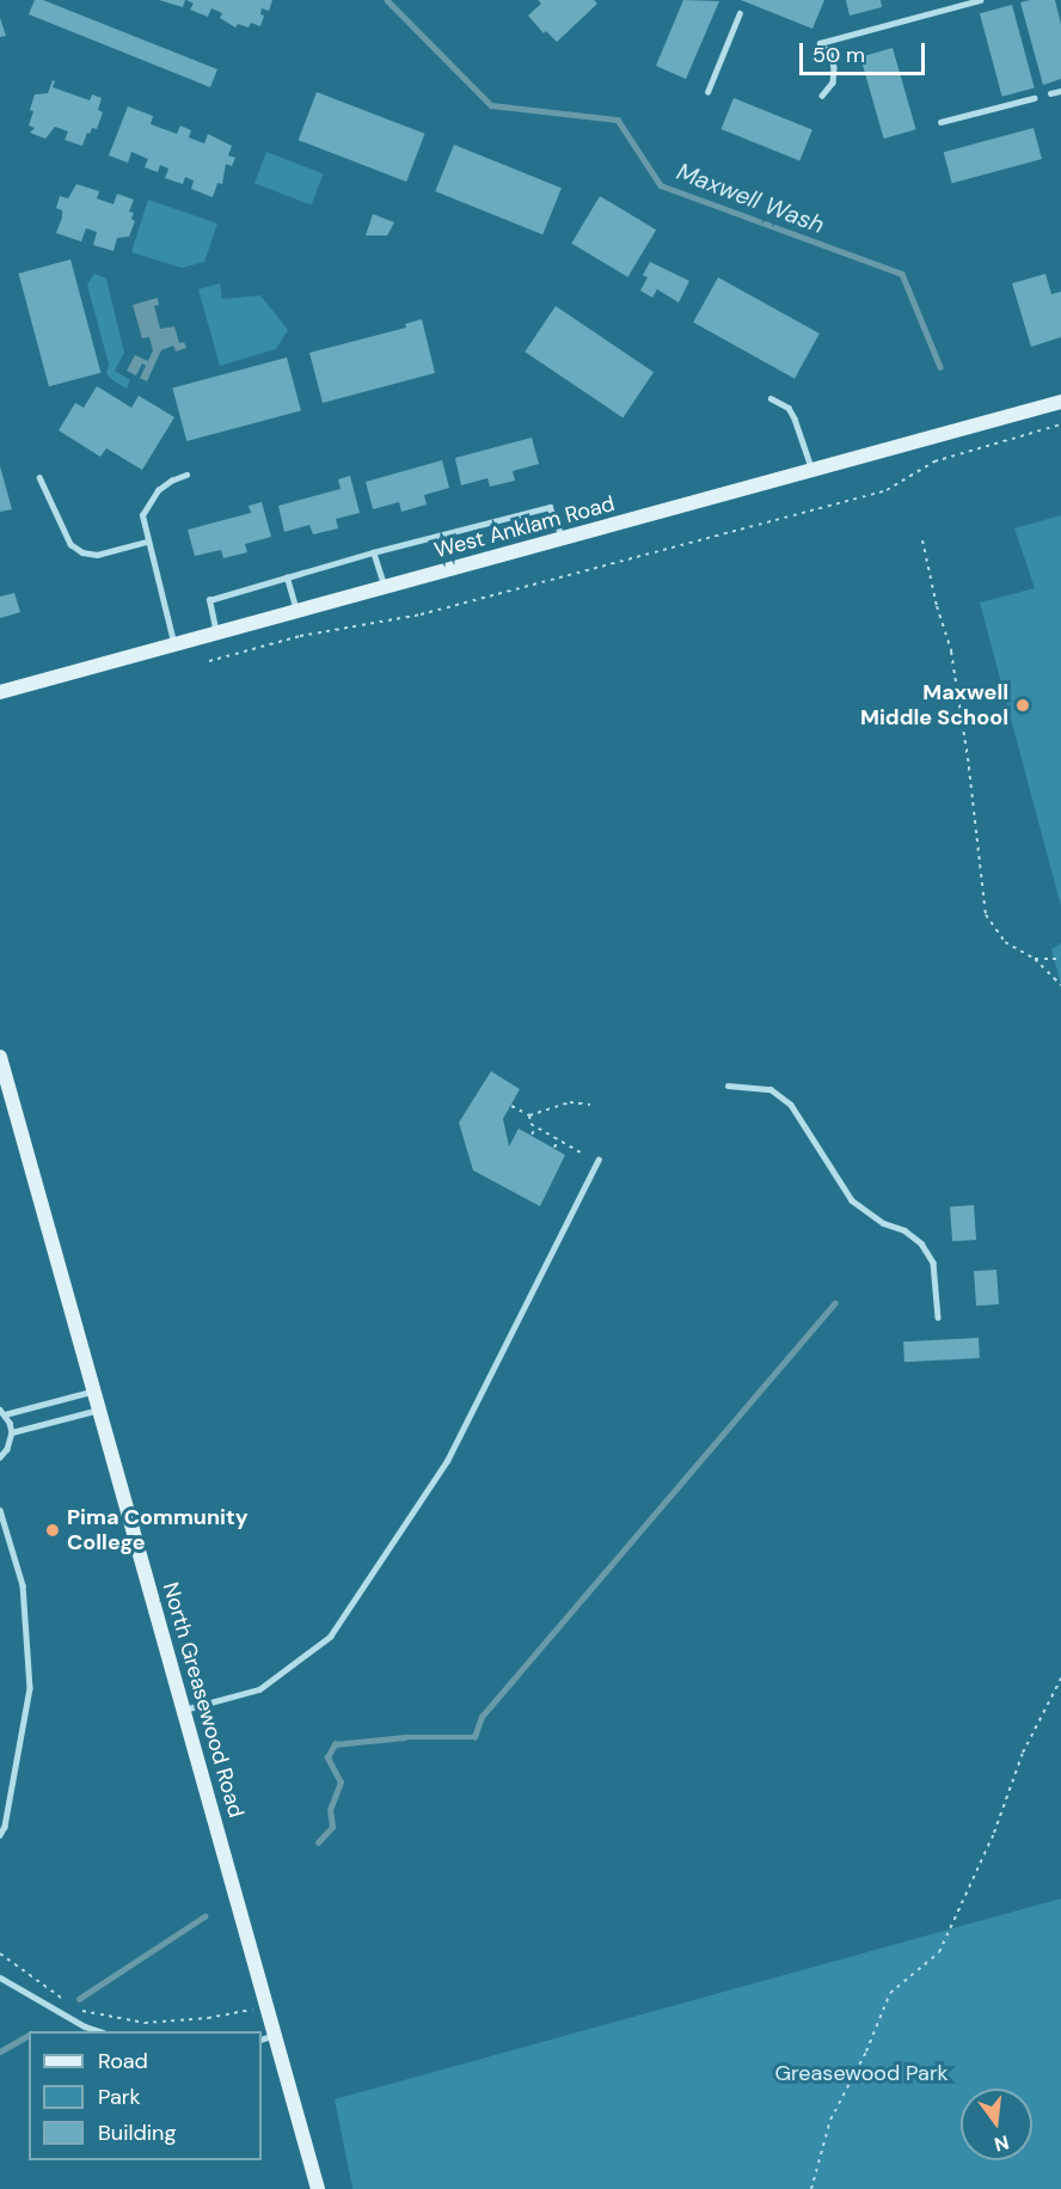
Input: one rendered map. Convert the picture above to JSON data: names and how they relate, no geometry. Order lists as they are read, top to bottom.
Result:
{
  "streets": {
    "main road": ["West Anklam Road", "North Greasewood Road"]
  },
  "water": ["Maxwell Wash"],
  "parks": ["Greasewood Park"],
  "places": ["Maxwell Middle School", "Pima Community College"],
  "legend": ["Road", "Park", "Building"],
  "scale_bar": "50 m",
  "north": "bottom"
}
